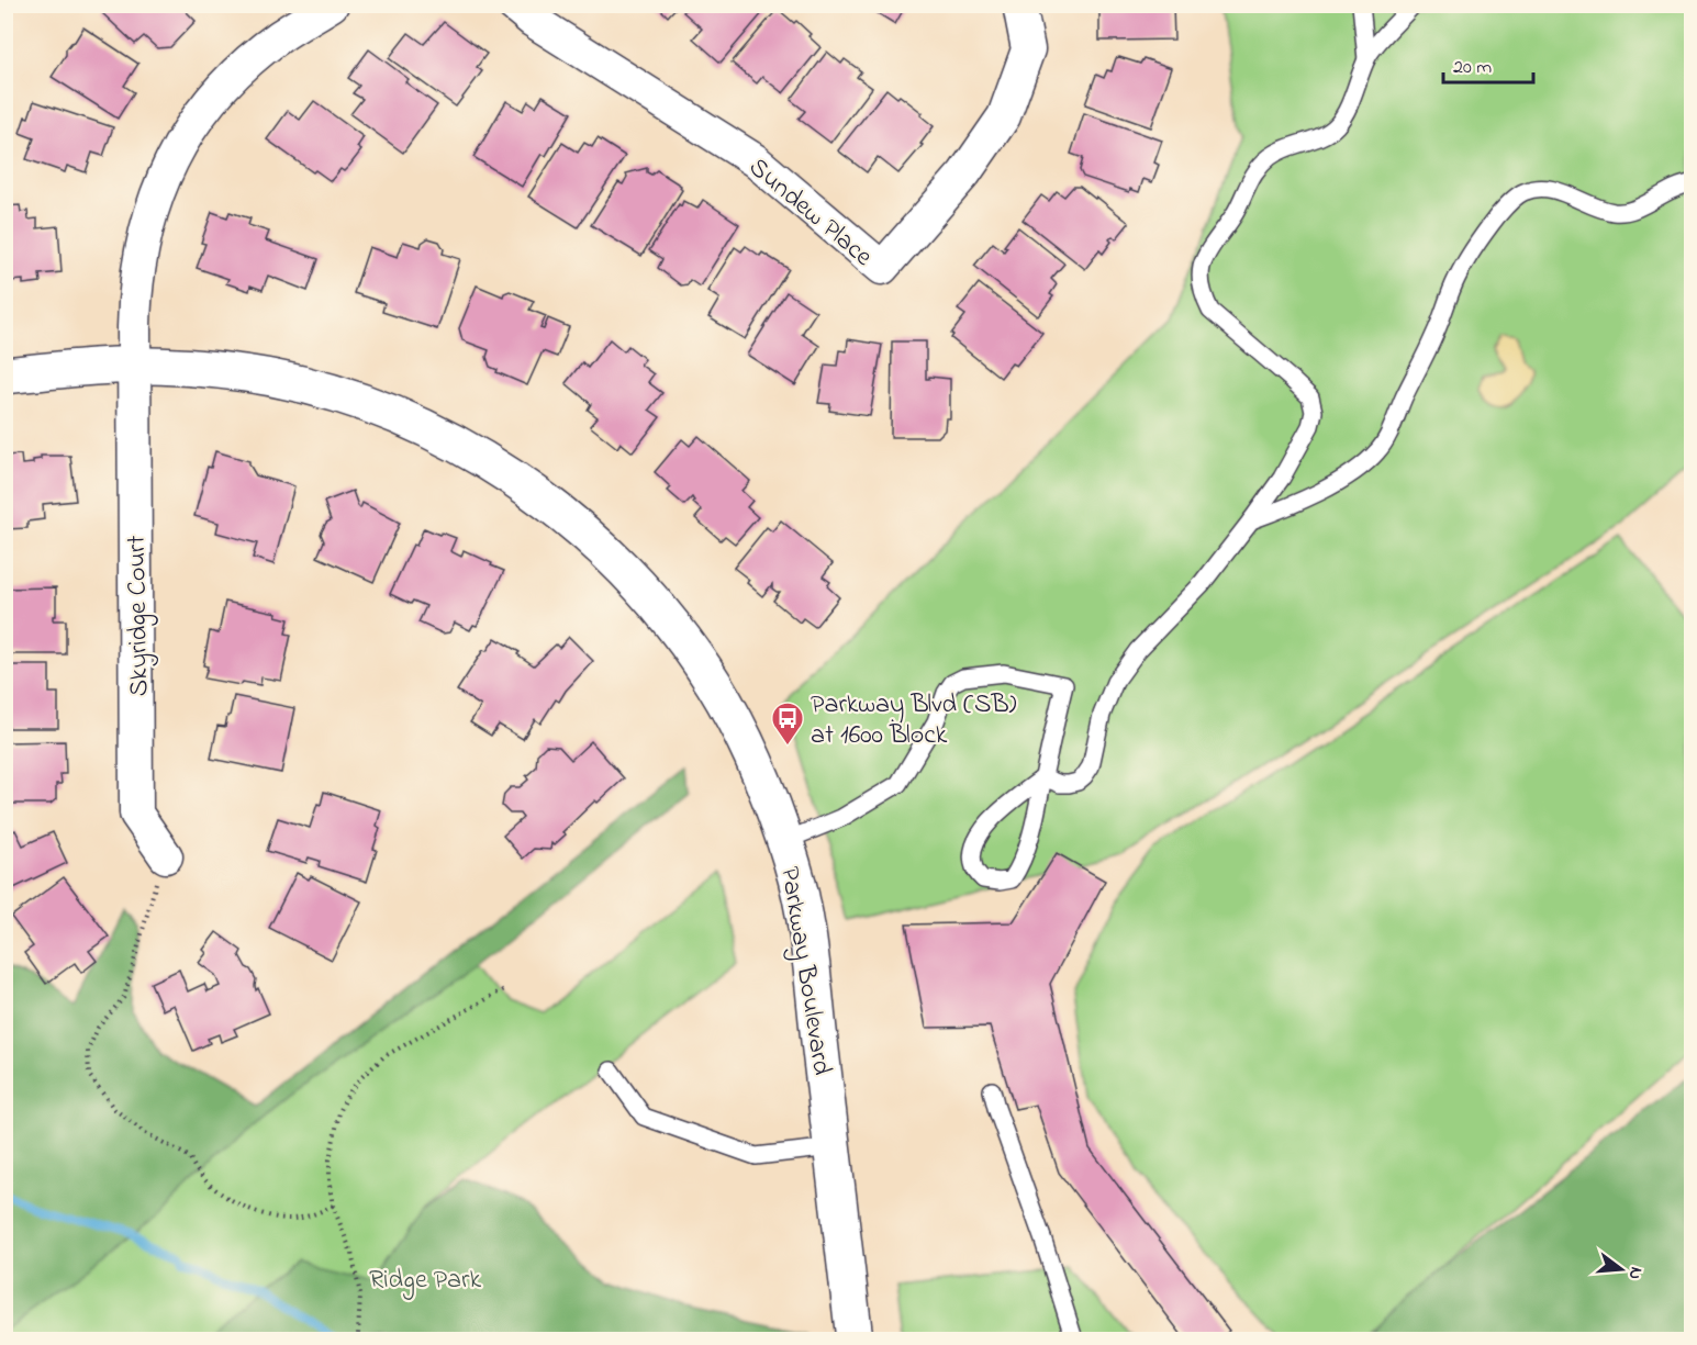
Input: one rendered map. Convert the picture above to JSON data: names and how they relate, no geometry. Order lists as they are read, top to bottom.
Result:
{
  "streets": {
    "street": ["Sundew Place", "Skyridge Court", "Parkway Boulevard"]
  },
  "crossings": [
    ["Skyridge Court", "Parkway Boulevard"]
  ],
  "parks": ["Ridge Park"],
  "places": {
    "bus stop": ["Parkway Blvd (SB) at 1600 Block"]
  },
  "scale_bar": "20 m",
  "north": "right"
}
